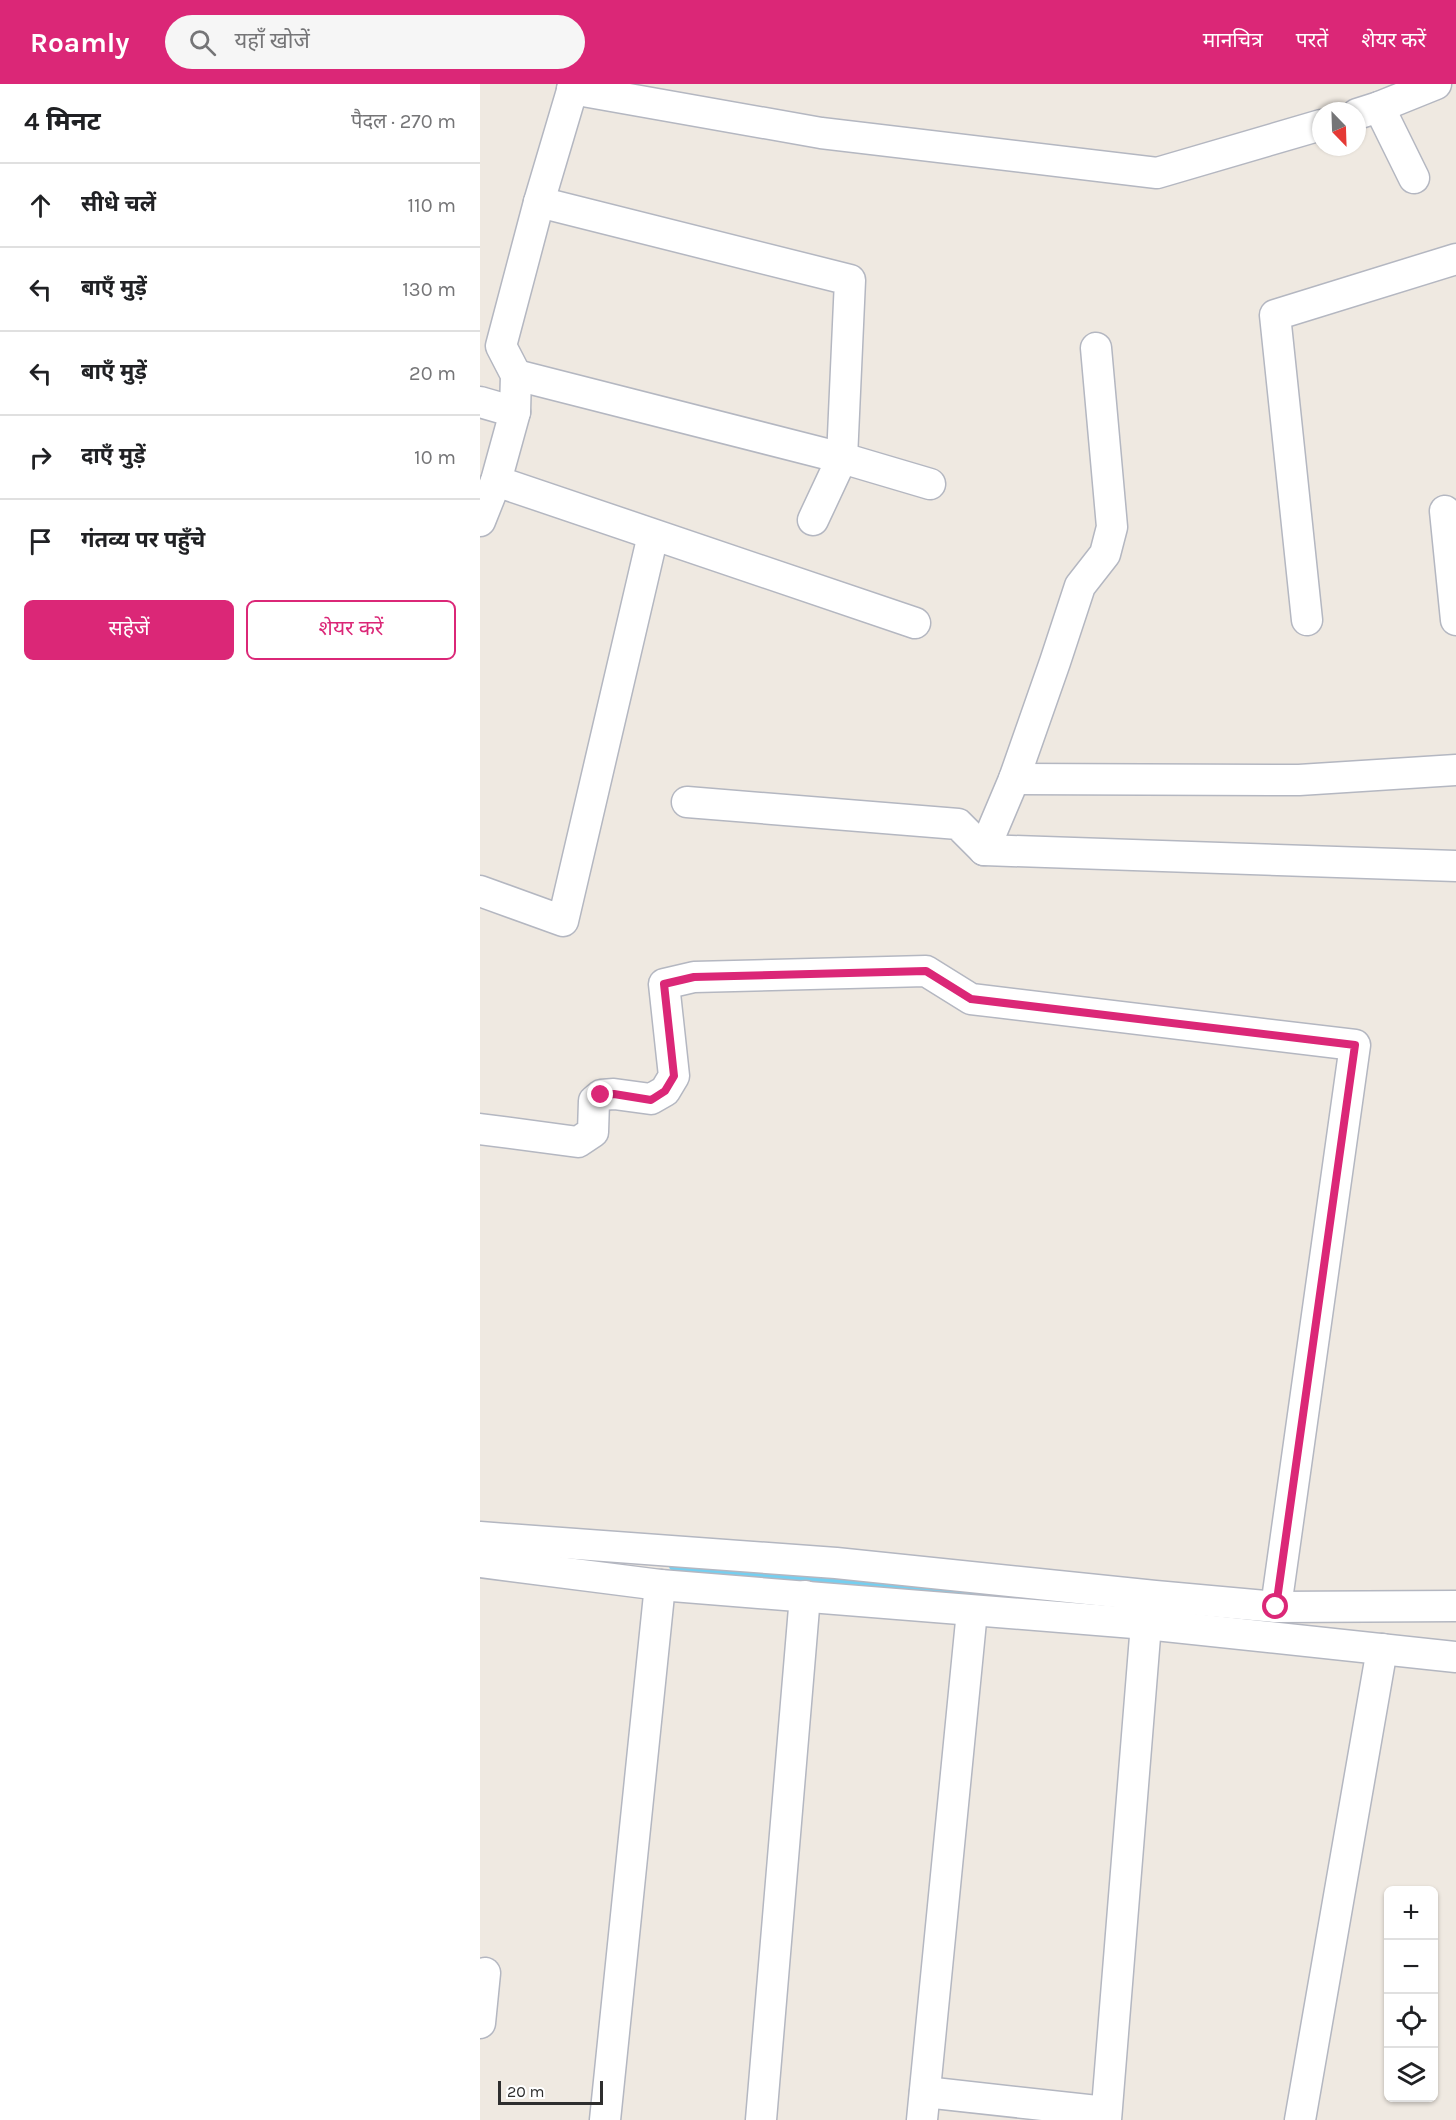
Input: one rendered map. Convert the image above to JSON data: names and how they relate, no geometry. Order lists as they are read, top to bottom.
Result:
{
  "scale_bar": "20 m",
  "north": "bottom right",
  "page": {
    "header": "Roamly",
    "search": "यहाँ खोजें",
    "nav": ["मानचित्र", "परतें", "शेयर करें"],
    "heading": ["4 मिनट", "पैदल · 270 m"],
    "list": [
      ["सीधे चलें", "110 m"],
      ["बाएँ मुड़ें", "130 m"],
      ["बाएँ मुड़ें", "20 m"],
      ["दाएँ मुड़ें", "10 m"],
      "गंतव्य पर पहुँचे"
    ],
    "buttons": ["सहेजें", "शेयर करें"],
    "map_buttons": ["+", "−"],
    "scale": "20 m"
  }
}
